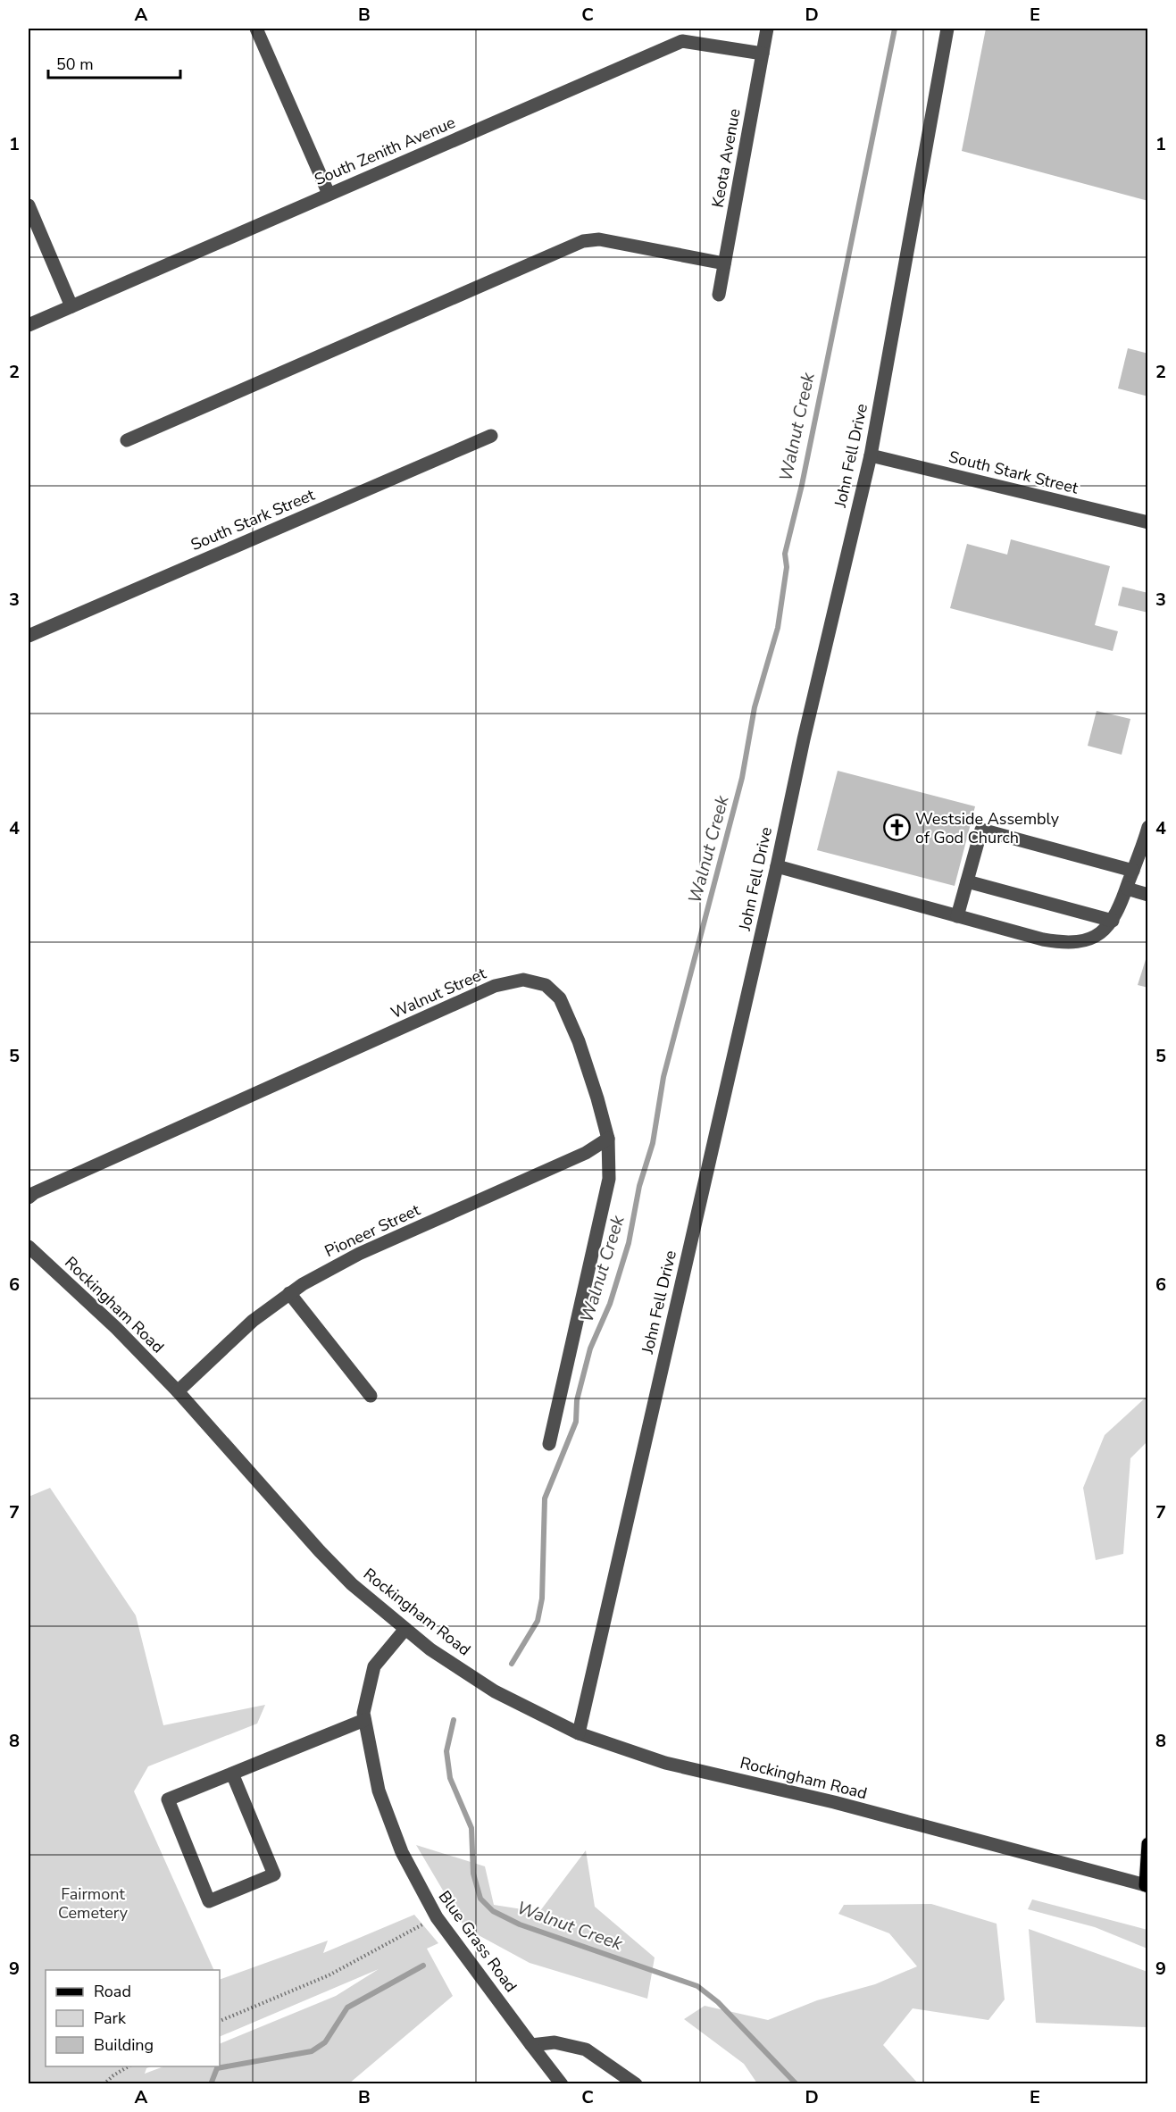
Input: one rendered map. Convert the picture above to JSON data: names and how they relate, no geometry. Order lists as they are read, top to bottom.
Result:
{
  "streets": {
    "street": [
      "South Zenith Avenue",
      "Keota Avenue",
      "John Fell Drive",
      "South Stark Street",
      "Walnut Street",
      "Pioneer Street",
      "Rockingham Road",
      "Blue Grass Road"
    ]
  },
  "crossings": [
    ["South Zenith Avenue", "Keota Avenue"],
    ["John Fell Drive", "South Stark Street"],
    ["John Fell Drive", "Rockingham Road"],
    ["Walnut Street", "Pioneer Street"],
    ["Pioneer Street", "Rockingham Road"],
    ["Rockingham Road", "Blue Grass Road"]
  ],
  "water": ["Walnut Creek"],
  "parks": ["Fairmont Cemetery"],
  "places": {
    "church": ["Westside Assembly of God Church"]
  },
  "legend": ["Road", "Park", "Building"],
  "scale_bar": "50 m",
  "grid": {
    "columns": [
      "A",
      "B",
      "C",
      "D",
      "E"
    ],
    "rows": [
      "1",
      "2",
      "3",
      "4",
      "5",
      "6",
      "7",
      "8",
      "9"
    ]
  }
}
